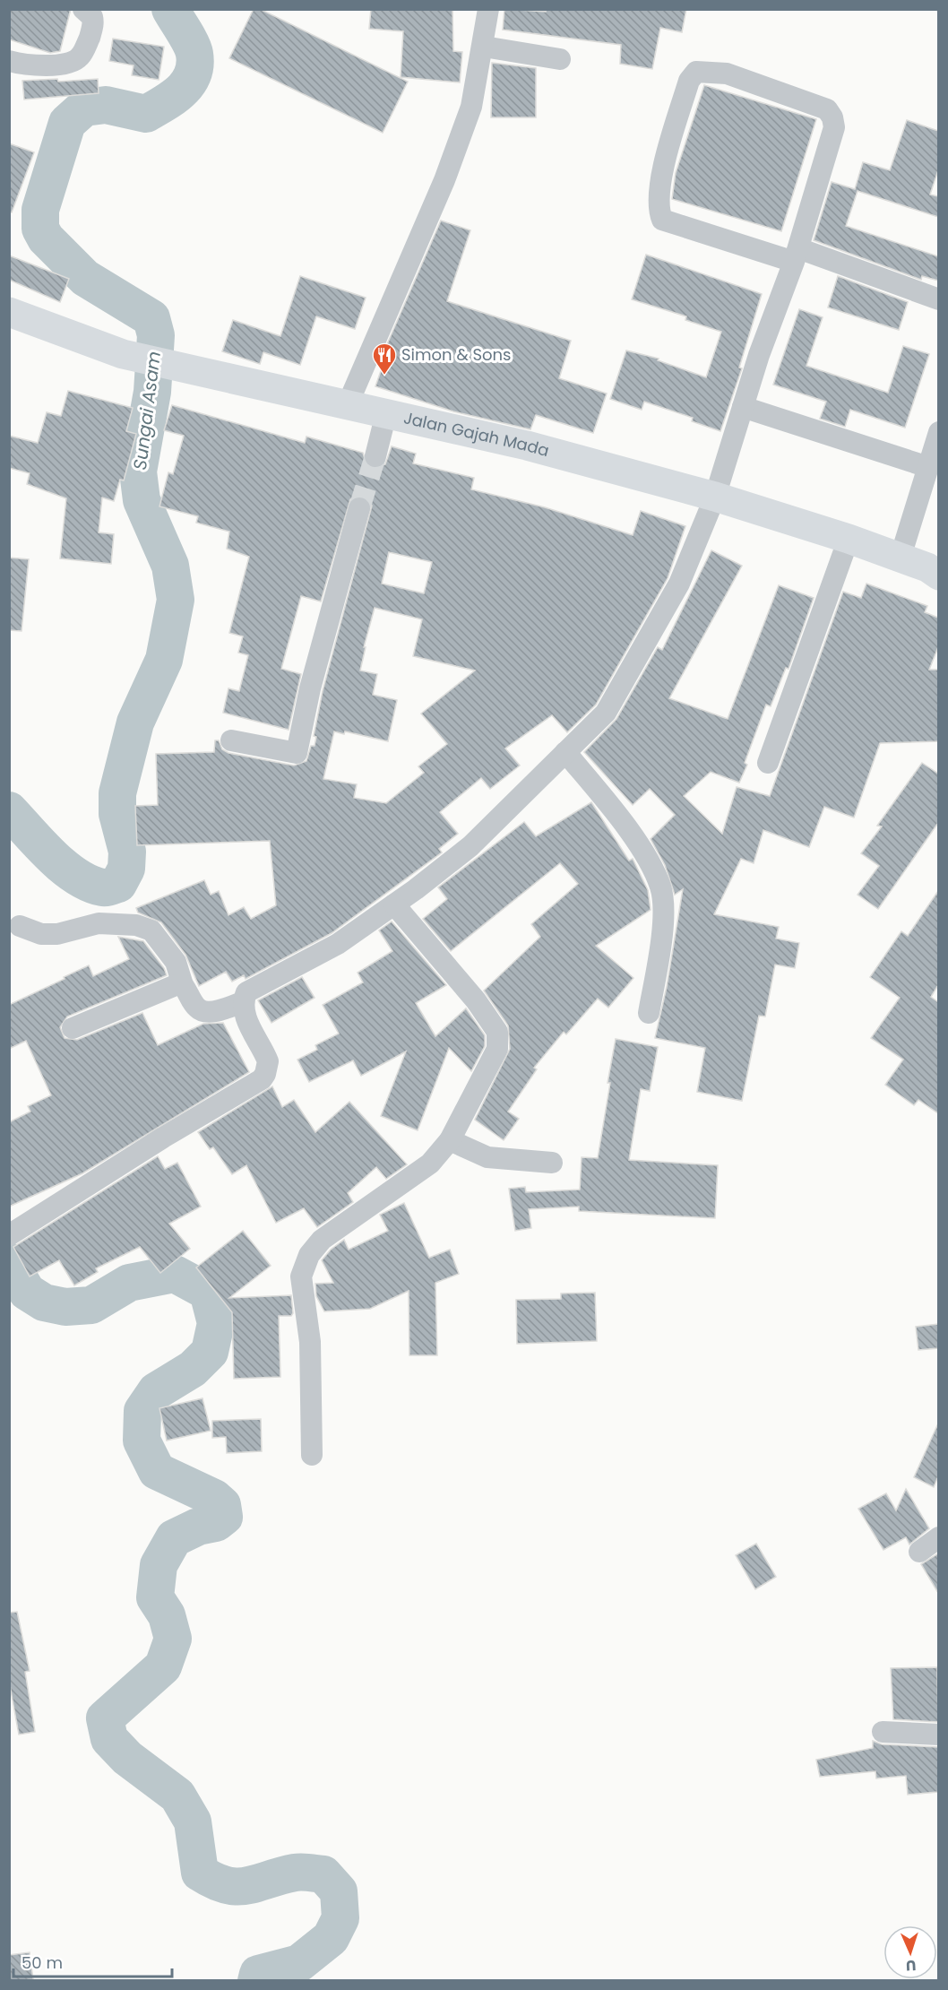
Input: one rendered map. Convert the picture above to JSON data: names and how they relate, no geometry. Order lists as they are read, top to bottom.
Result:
{
  "streets": {
    "main road": ["Jalan Gajah Mada"]
  },
  "water": ["Sungai Asam"],
  "places": {
    "restaurant": ["Simon & Sons"]
  },
  "scale_bar": "50 m",
  "north": "bottom"
}
